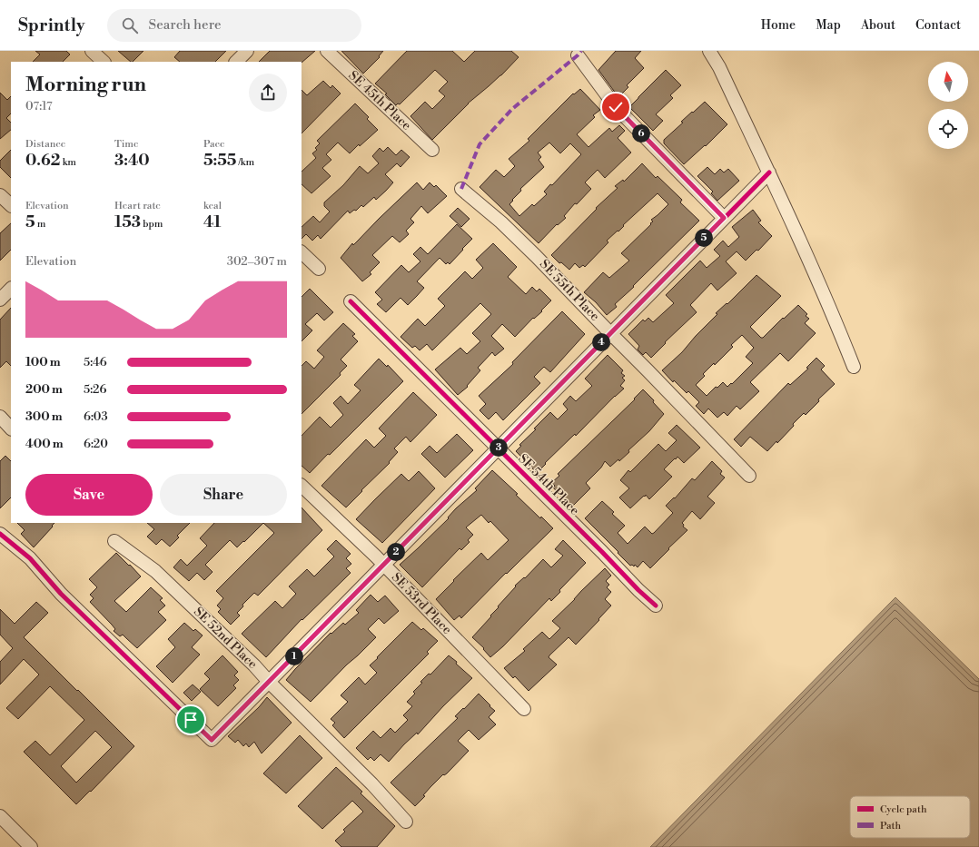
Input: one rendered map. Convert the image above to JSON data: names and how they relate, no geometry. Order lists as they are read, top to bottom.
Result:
{
  "streets": {
    "street": [
      "SE 45th Place",
      "SE 55th Place",
      "SE 54th Place",
      "SE 53rd Place",
      "SE 52nd Place"
    ]
  },
  "legend": ["Cycle path", "Path"],
  "north": "top",
  "page": {
    "header": "Sprintly",
    "search": "Search here",
    "nav": [
      "Home",
      "Map",
      "About",
      "Contact"
    ],
    "heading": ["Morning run", "07:17"],
    "stats": [
      ["Distance", "0.62 km"],
      ["Time", "3:40"],
      ["Pace", "5:55 /km"],
      ["Elevation", "5 m"],
      ["Heart rate", "153 bpm"],
      ["kcal", "41"]
    ],
    "pins": [
      "6",
      "5",
      "4",
      "3",
      "2",
      "1"
    ],
    "chart": ["Elevation", "302–307 m"],
    "list": [
      {
        "name": "100 m",
        "note": "5:46"
      },
      {
        "name": "200 m",
        "note": "5:26"
      },
      {
        "name": "300 m",
        "note": "6:03"
      },
      {
        "name": "400 m",
        "note": "6:20"
      }
    ],
    "buttons": ["Save", "Share"]
  }
}
